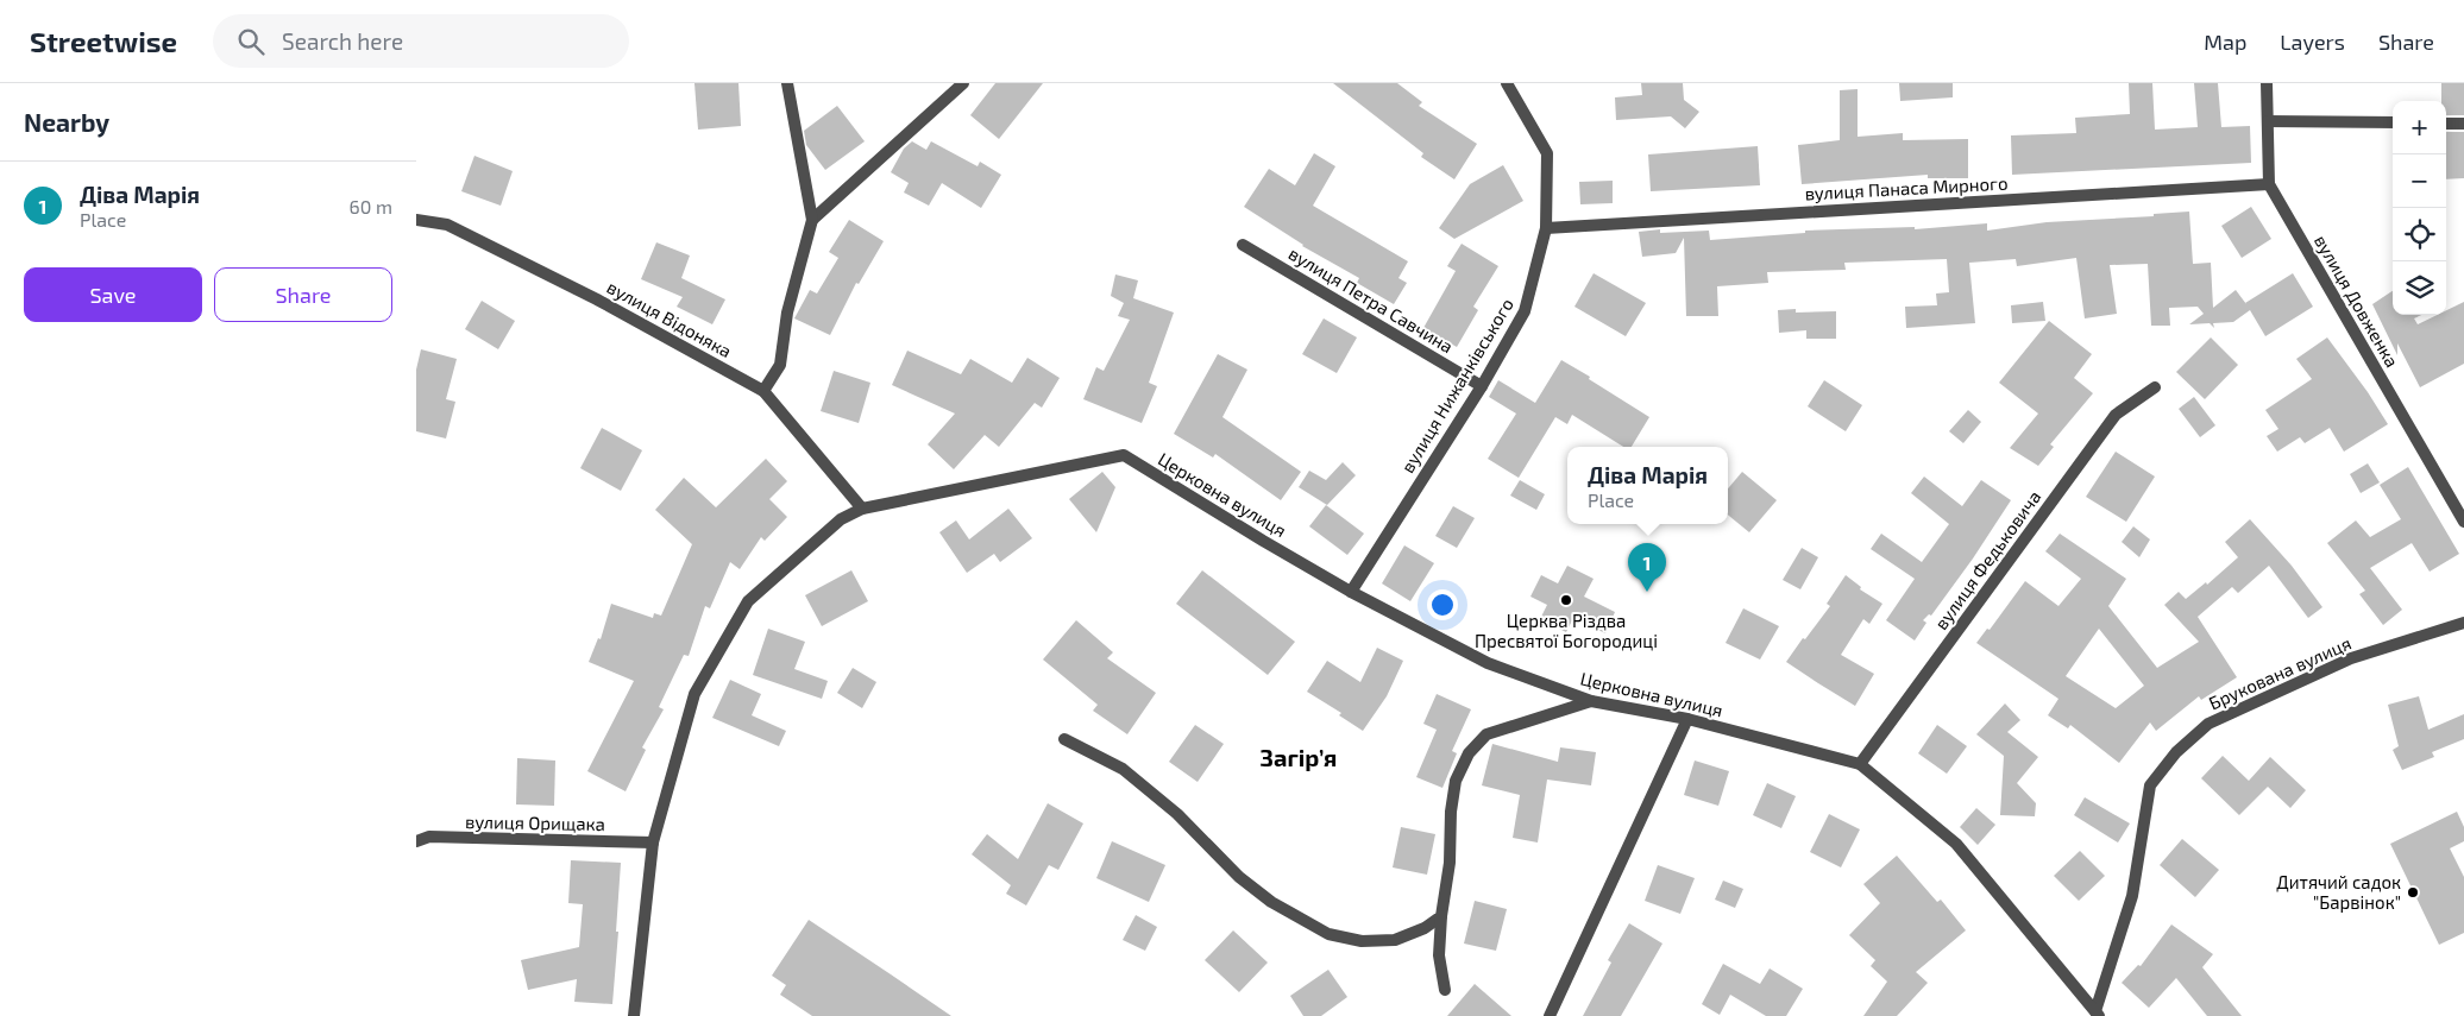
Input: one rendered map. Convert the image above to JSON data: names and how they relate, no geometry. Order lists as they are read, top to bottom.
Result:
{
  "streets": {
    "street": [
      "вулиця Панаса Мирного",
      "вулиця Петра Савчина",
      "вулиця Довженка",
      "вулиця Відоняка",
      "вулиця Нижанківського",
      "Церковна вулиця",
      "вулиця Федьковича",
      "Брукована вулиця",
      "вулиця Орищака"
    ]
  },
  "crossings": [
    ["вулиця Панаса Мирного", "вулиця Довженка"],
    ["вулиця Панаса Мирного", "вулиця Нижанківського"],
    ["вулиця Петра Савчина", "вулиця Нижанківського"],
    ["вулиця Відоняка", "Церковна вулиця"],
    ["вулиця Нижанківського", "Церковна вулиця"],
    ["Церковна вулиця", "вулиця Федьковича"],
    ["Церковна вулиця", "Брукована вулиця"],
    ["Церковна вулиця", "вулиця Орищака"]
  ],
  "districts": ["Загір’я"],
  "places": ["Церква Різдва Пресвятої Богородиці", "Дитячий садок \"Барвінок\""],
  "page": {
    "header": "Streetwise",
    "search": "Search here",
    "nav": ["Map", "Layers", "Share"],
    "heading": "Nearby",
    "map_buttons": ["+", "−"],
    "list": [
      {
        "mark": "1",
        "name": "Діва Марія",
        "note": "Place",
        "value": "60 m"
      }
    ],
    "buttons": ["Save", "Share"],
    "popup": ["Діва Марія", "Place"],
    "pins": "1"
  }
}
